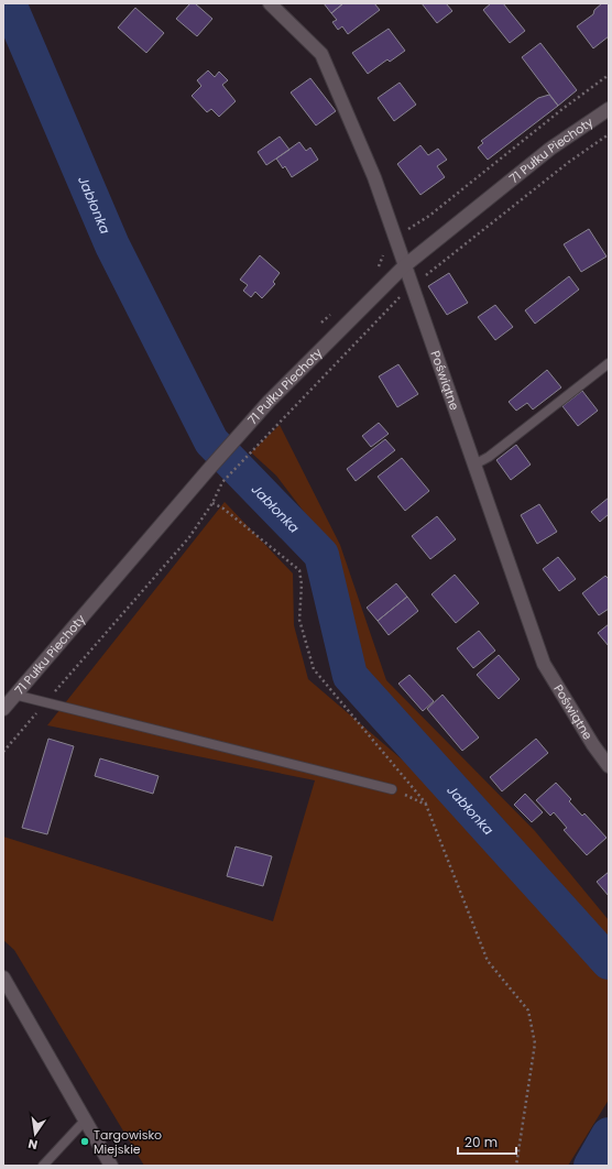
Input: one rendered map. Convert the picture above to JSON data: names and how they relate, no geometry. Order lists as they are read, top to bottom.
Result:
{
  "streets": {
    "street": ["71 Pułku Piechoty", "Poświątne"]
  },
  "crossings": [
    ["71 Pułku Piechoty", "Poświątne"]
  ],
  "water": ["Jabłonka"],
  "places": ["Targowisko Miejskie"],
  "scale_bar": "20 m",
  "north": "bottom"
}
